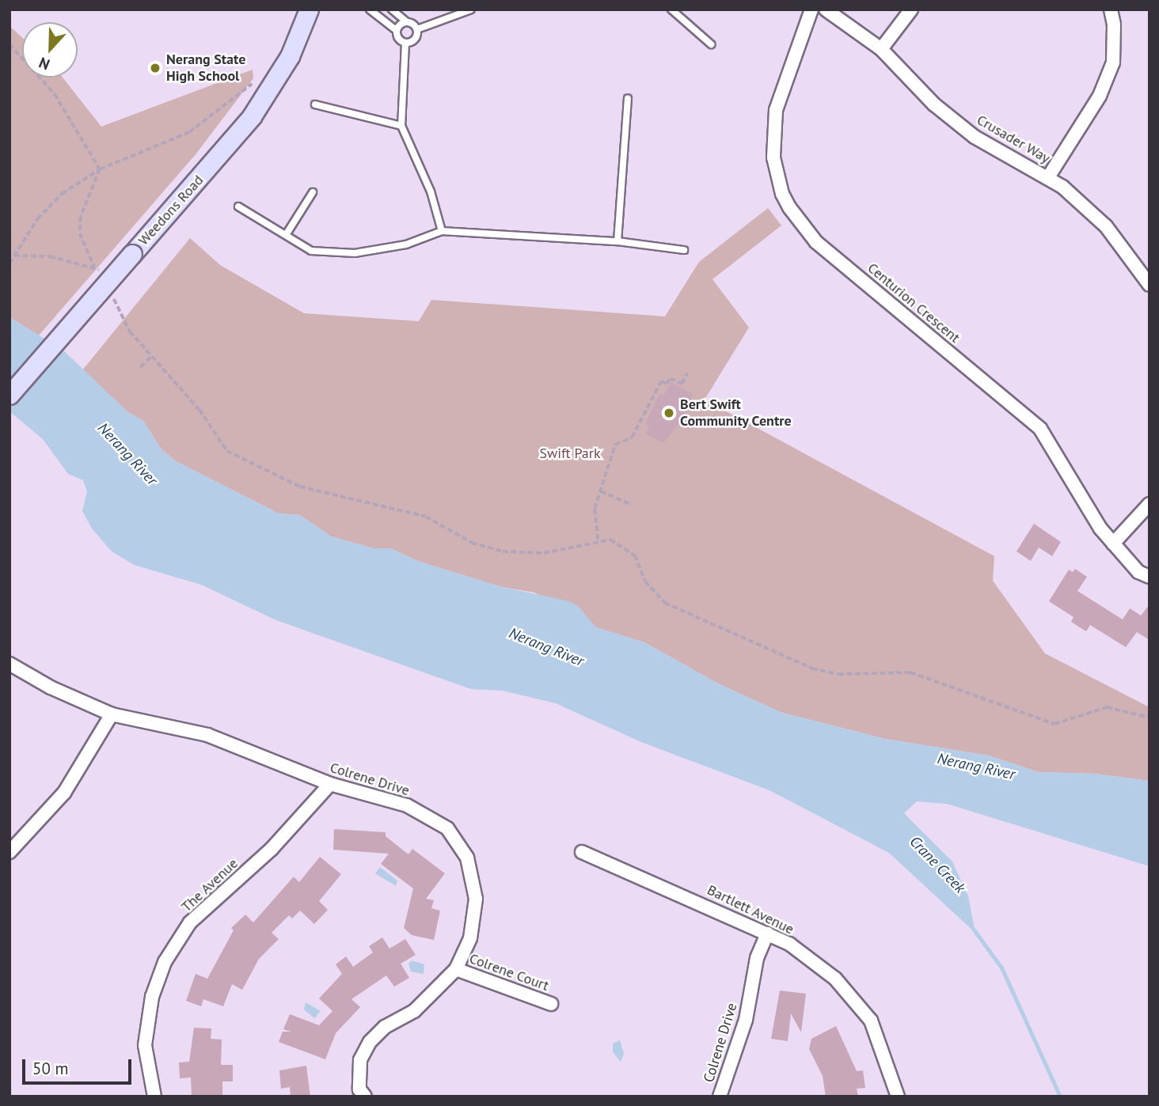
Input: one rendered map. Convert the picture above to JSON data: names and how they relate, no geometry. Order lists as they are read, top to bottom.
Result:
{
  "streets": {
    "street": [
      "Crusader Way",
      "Weedons Road",
      "Centurion Crescent",
      "Colrene Drive",
      "The Avenue",
      "Bartlett Avenue",
      "Colrene Court"
    ]
  },
  "crossings": [
    ["Colrene Drive", "The Avenue"],
    ["Colrene Drive", "Bartlett Avenue"],
    ["Colrene Drive", "Colrene Court"]
  ],
  "water": ["Nerang River", "Crane Creek"],
  "parks": ["Swift Park"],
  "places": ["Nerang State High School", "Bert Swift Community Centre"],
  "scale_bar": "50 m",
  "north": "bottom"
}
